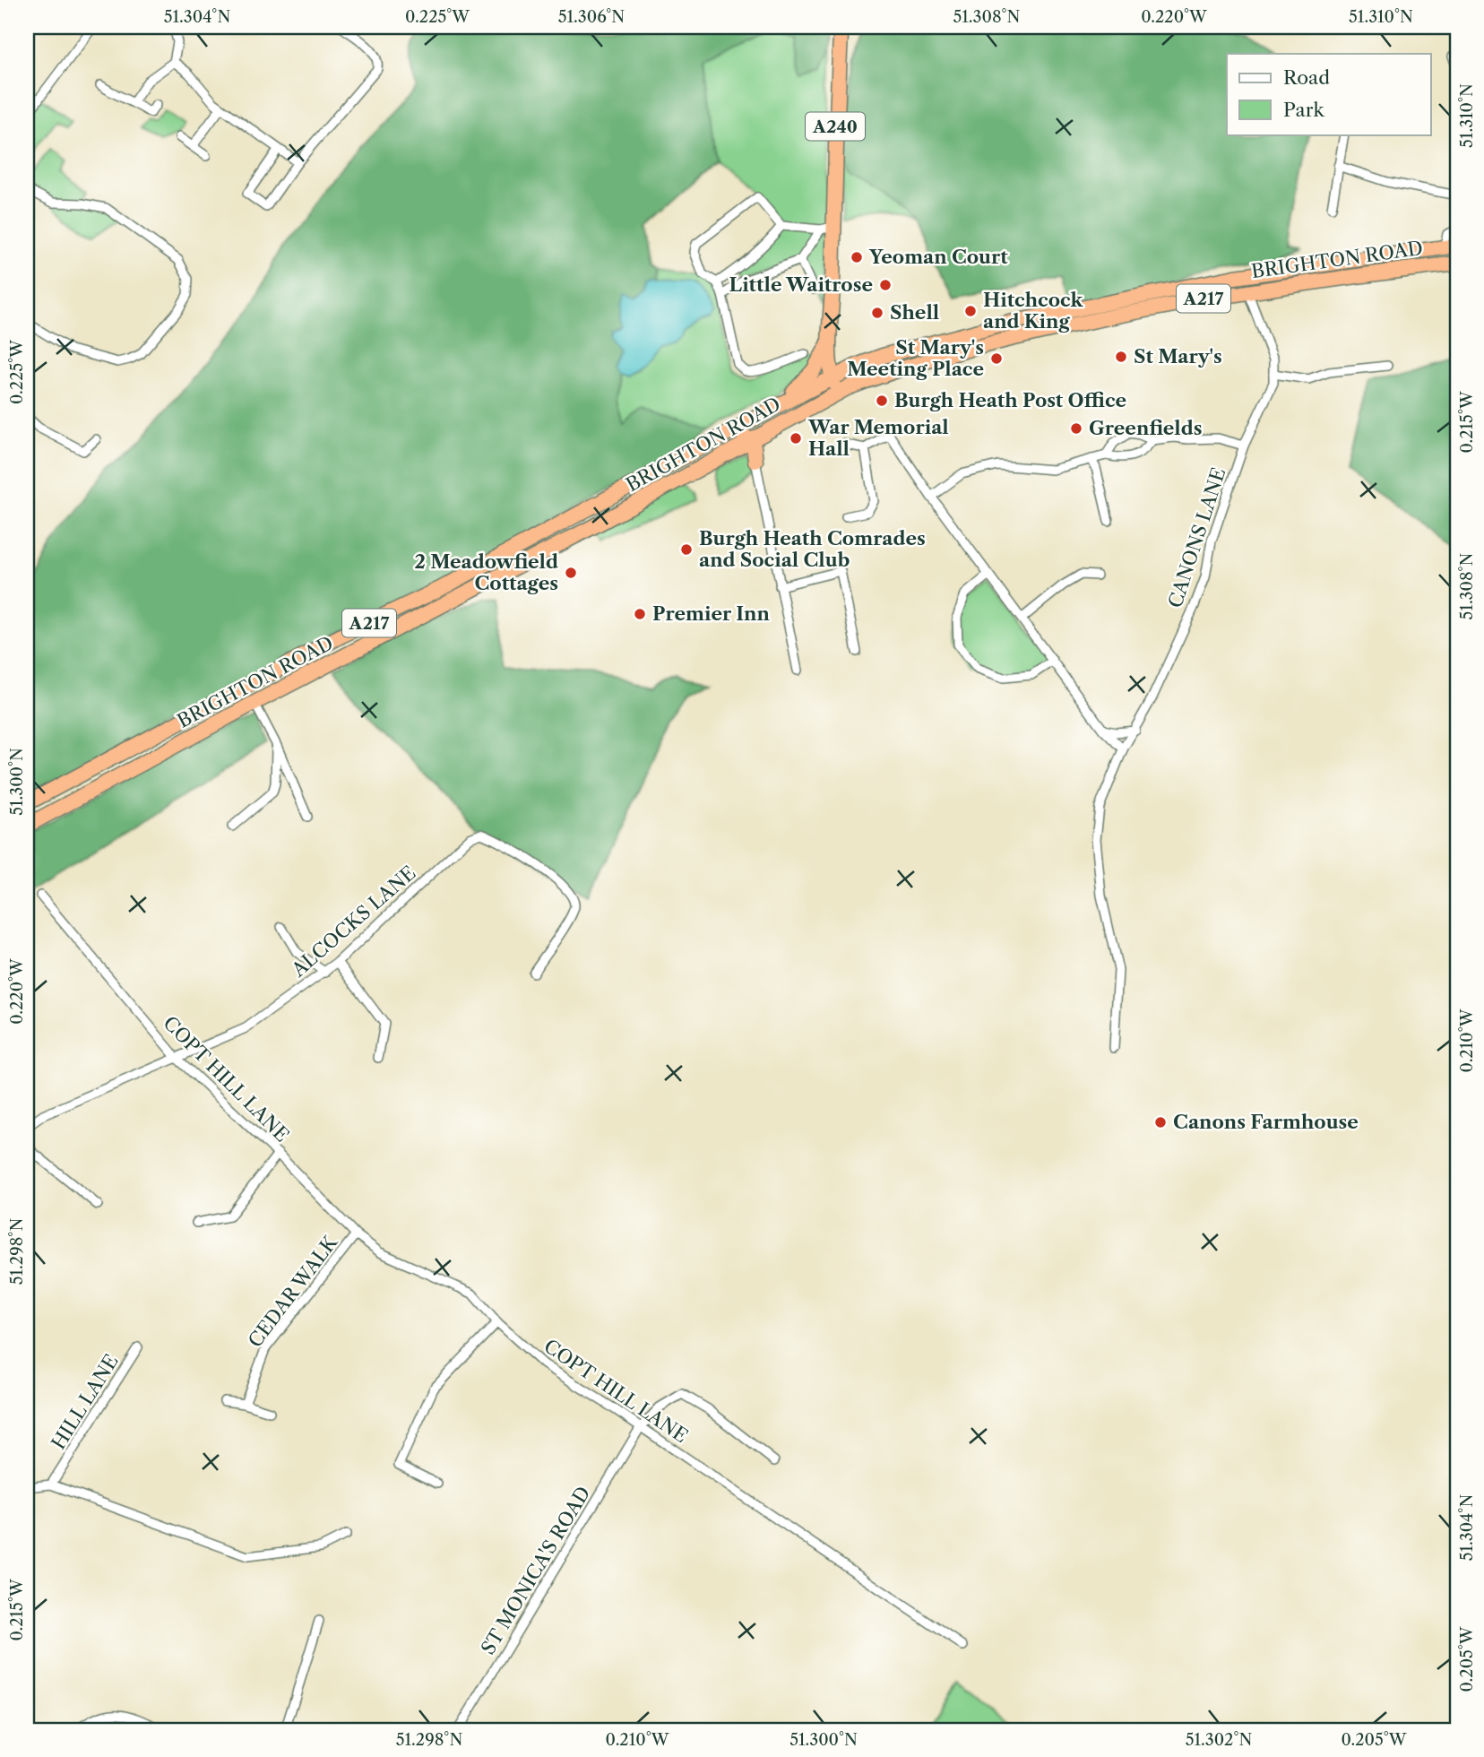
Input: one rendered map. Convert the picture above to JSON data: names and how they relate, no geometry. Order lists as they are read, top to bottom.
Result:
{
  "streets": {
    "highway": ["A240", "BRIGHTON ROAD", "A217"],
    "street": [
      "CANONS LANE",
      "ALCOCKS LANE",
      "COPT HILL LANE",
      "CEDAR WALK",
      "HILL LANE",
      "ST MONICA'S ROAD"
    ]
  },
  "crossings": [
    ["A240", "BRIGHTON ROAD"],
    ["BRIGHTON ROAD", "CANONS LANE"],
    ["ALCOCKS LANE", "COPT HILL LANE"],
    ["COPT HILL LANE", "CEDAR WALK"],
    ["COPT HILL LANE", "ST MONICA'S ROAD"]
  ],
  "places": [
    "Yeoman Court",
    "Little Waitrose",
    "Hitchcock and King",
    "Shell",
    "St Mary's",
    "St Mary's Meeting Place",
    "Burgh Heath Post Office",
    "Greenfields",
    "War Memorial Hall",
    "Burgh Heath Comrades and Social Club",
    "2 Meadowfield Cottages",
    "Premier Inn",
    "Canons Farmhouse"
  ],
  "legend": ["Road", "Park"],
  "coordinates": [
    "51.304°N",
    "0.225°W",
    "51.306°N",
    "51.308°N",
    "0.220°W",
    "51.310°N",
    "0.215°W",
    "51.300°N",
    "0.210°W",
    "51.298°N",
    "0.205°W",
    "51.302°N"
  ]
}
